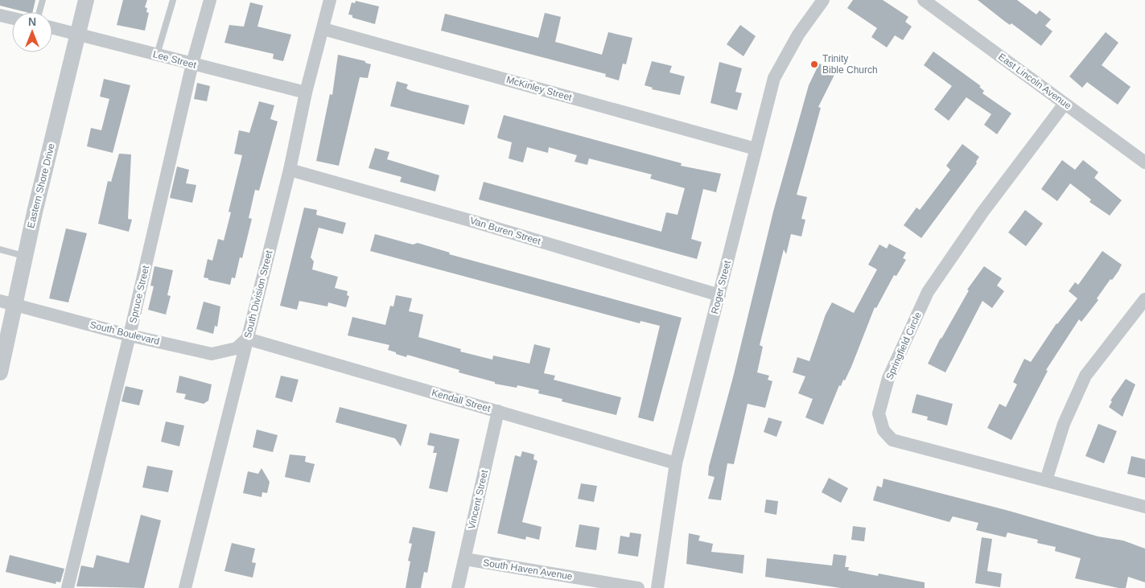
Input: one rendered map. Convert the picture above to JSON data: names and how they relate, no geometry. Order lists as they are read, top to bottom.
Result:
{
  "streets": {
    "street": [
      "Lee Street",
      "East Lincoln Avenue",
      "McKinley Street",
      "Eastern Shore Drive",
      "Van Buren Street",
      "Roger Street",
      "Spruce Street",
      "South Division Street",
      "South Boulevard",
      "Springfield Circle",
      "Kendall Street",
      "Vincent Street",
      "South Haven Avenue"
    ]
  },
  "crossings": [
    ["Lee Street", "Eastern Shore Drive"],
    ["Lee Street", "Spruce Street"],
    ["Lee Street", "South Division Street"],
    ["East Lincoln Avenue", "Springfield Circle"],
    ["McKinley Street", "Roger Street"],
    ["McKinley Street", "South Division Street"],
    ["Eastern Shore Drive", "South Boulevard"],
    ["Van Buren Street", "Roger Street"],
    ["Van Buren Street", "South Division Street"],
    ["Roger Street", "Kendall Street"],
    ["Spruce Street", "South Boulevard"],
    ["South Division Street", "South Boulevard"],
    ["South Division Street", "Kendall Street"],
    ["South Boulevard", "Kendall Street"],
    ["Kendall Street", "Vincent Street"],
    ["Vincent Street", "South Haven Avenue"]
  ],
  "places": ["Trinity Bible Church"],
  "north": "top"
}
